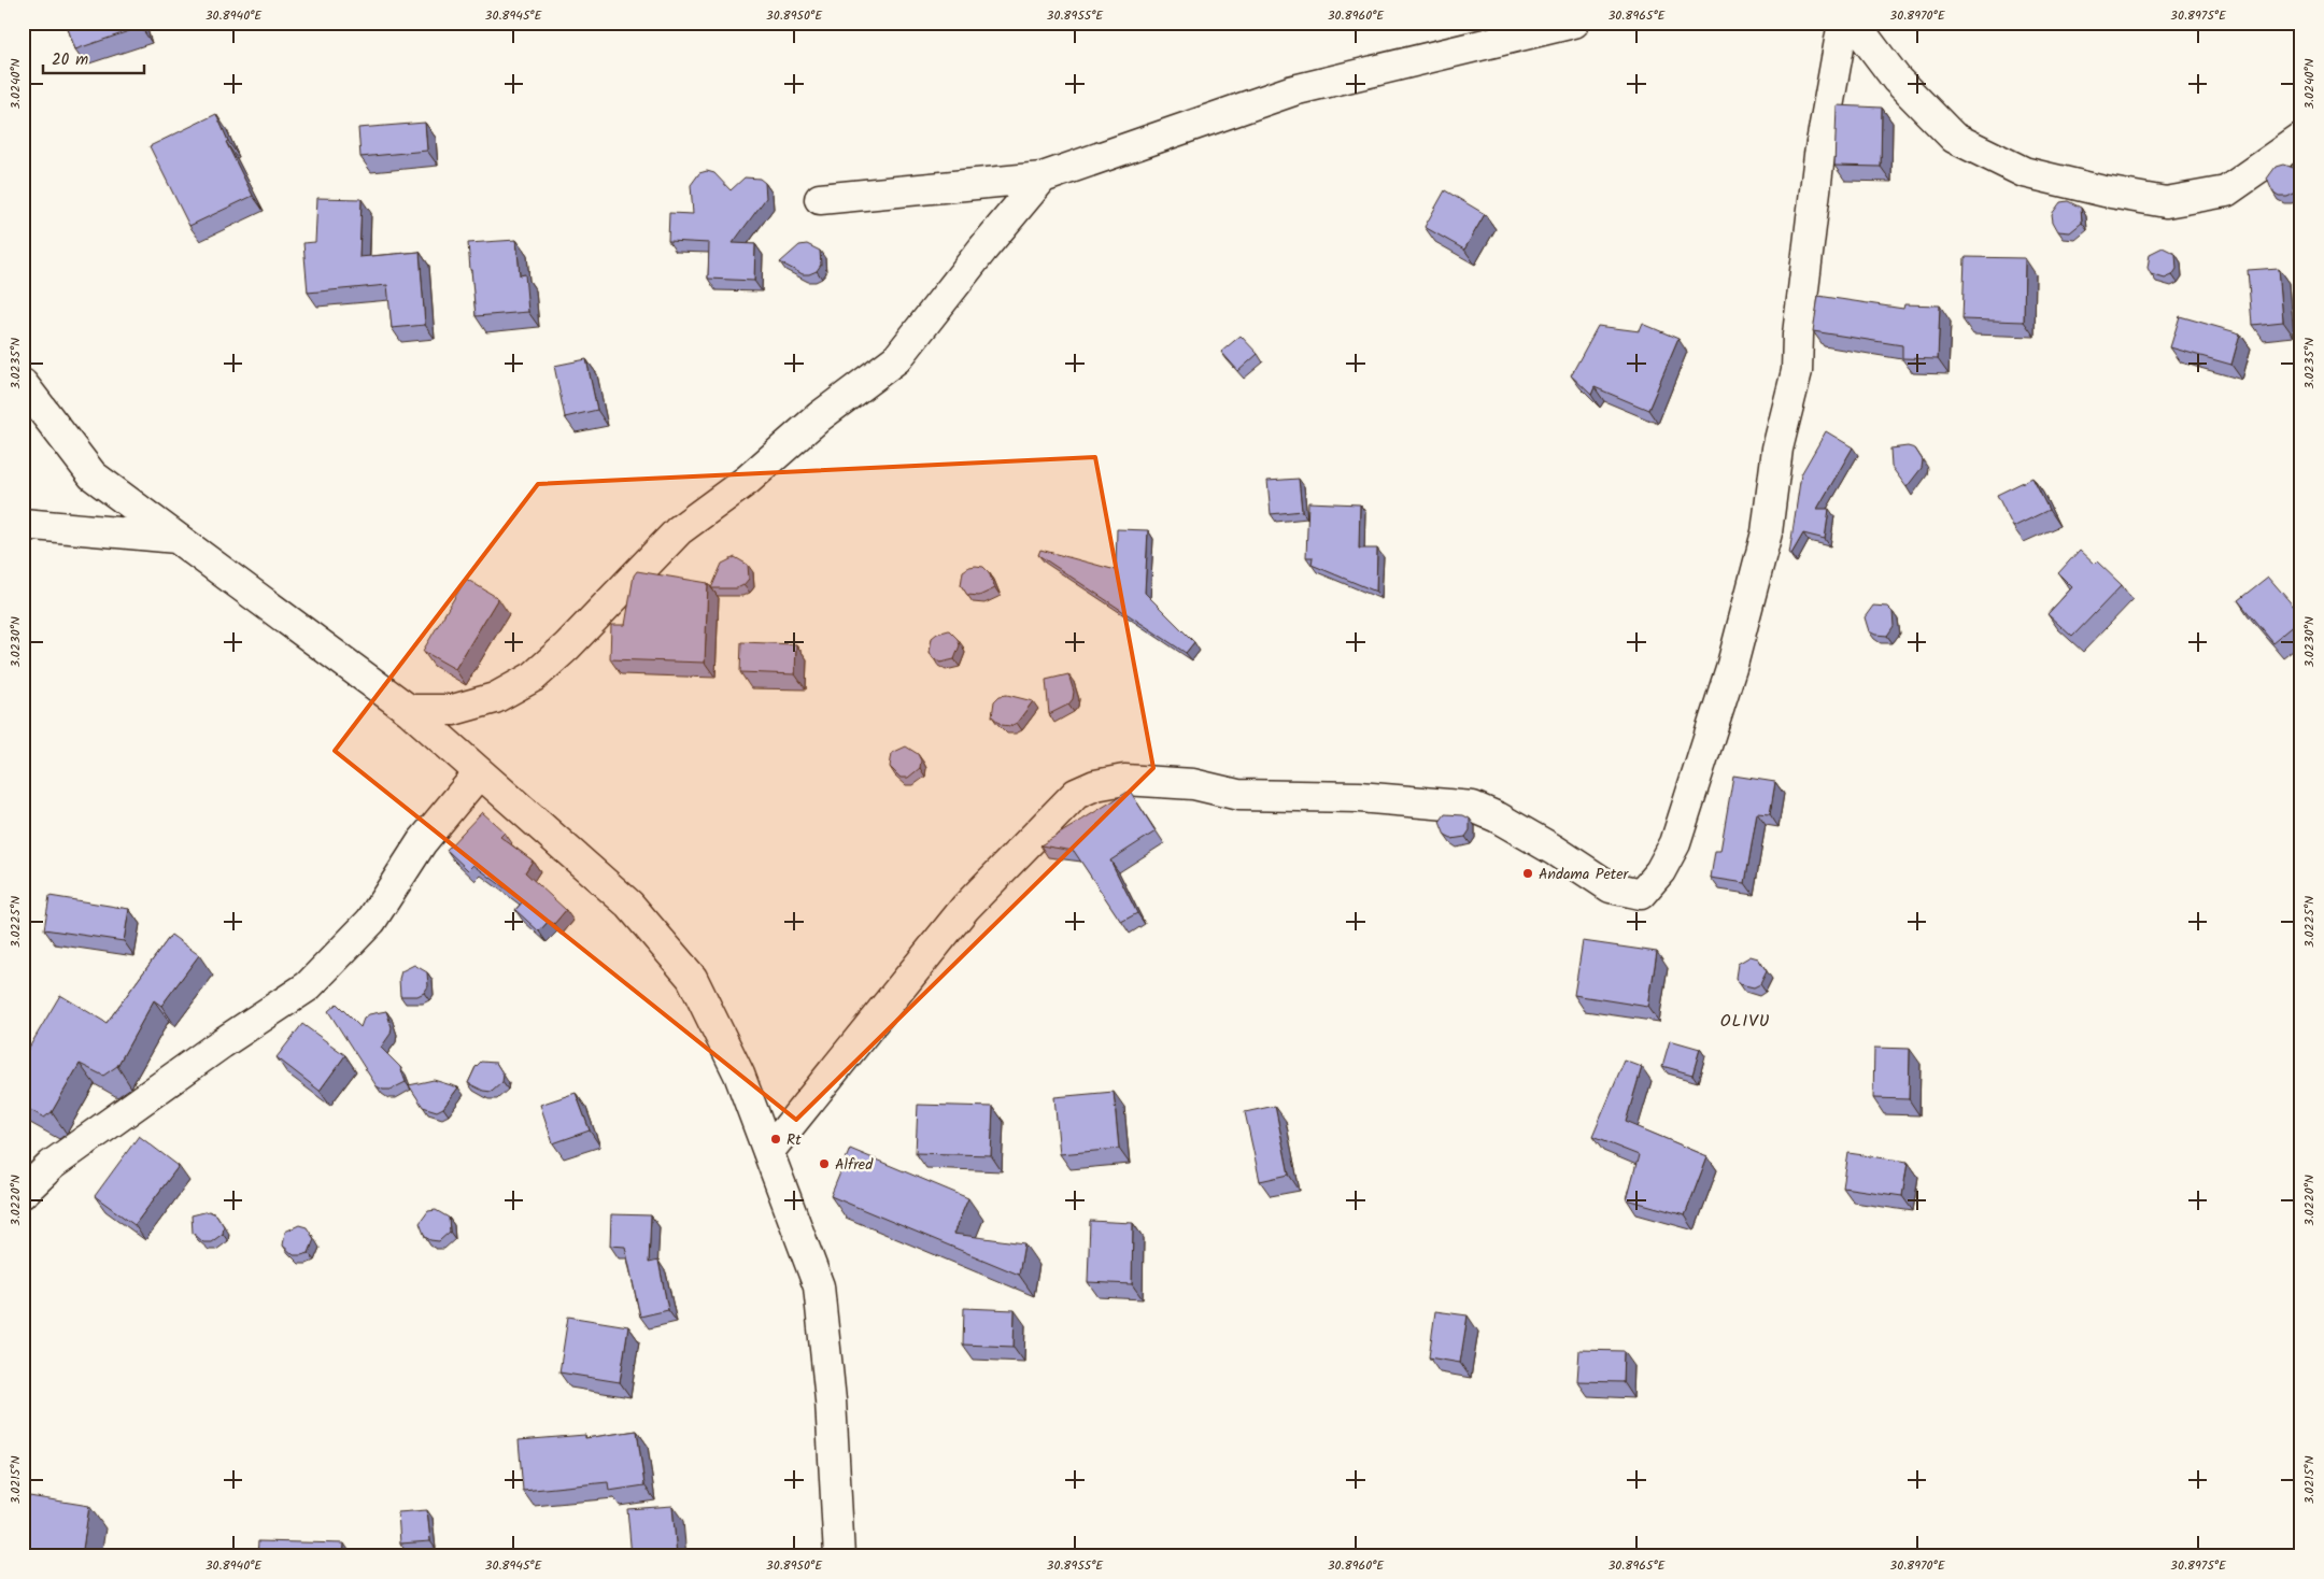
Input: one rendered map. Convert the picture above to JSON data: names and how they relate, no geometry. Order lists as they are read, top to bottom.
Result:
{
  "districts": ["OLIVU"],
  "places": ["Andama Peter", "Rt", "Alfred"],
  "scale_bar": "20 m",
  "coordinates": [
    "30.8940°E",
    "30.8945°E",
    "30.8950°E",
    "30.8955°E",
    "30.8960°E",
    "30.8965°E",
    "30.8970°E",
    "30.8975°E",
    "3.0240°N",
    "3.0235°N",
    "3.0230°N",
    "3.0225°N",
    "3.0220°N",
    "3.0215°N"
  ]
}
